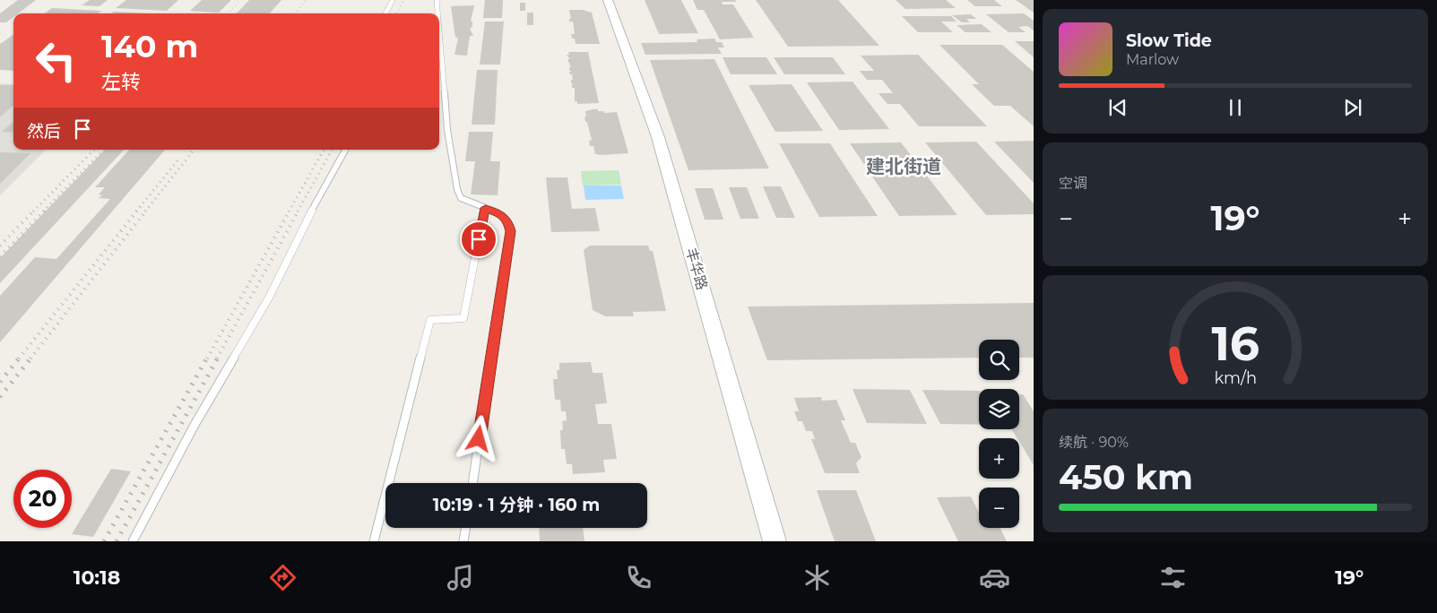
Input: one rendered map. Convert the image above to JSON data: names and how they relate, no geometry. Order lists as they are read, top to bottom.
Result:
{
  "streets": {
    "street": ["丰华路"]
  },
  "districts": ["建北街道"],
  "page": {
    "turn": ["140 m", "左转"],
    "song": ["Slow Tide", "Marlow"],
    "then": "然后",
    "tile": [
      "空调",
      ["续航 · 90%", "450 km"]
    ],
    "heat": ["−", "19°", "+"],
    "map_buttons": ["+", "−"],
    "limit": "20",
    "trip": "10:19 · 1 分钟 · 160 m",
    "tabs": ["10:18", "19°"],
    "gauge": ["16", "km/h"]
  }
}
